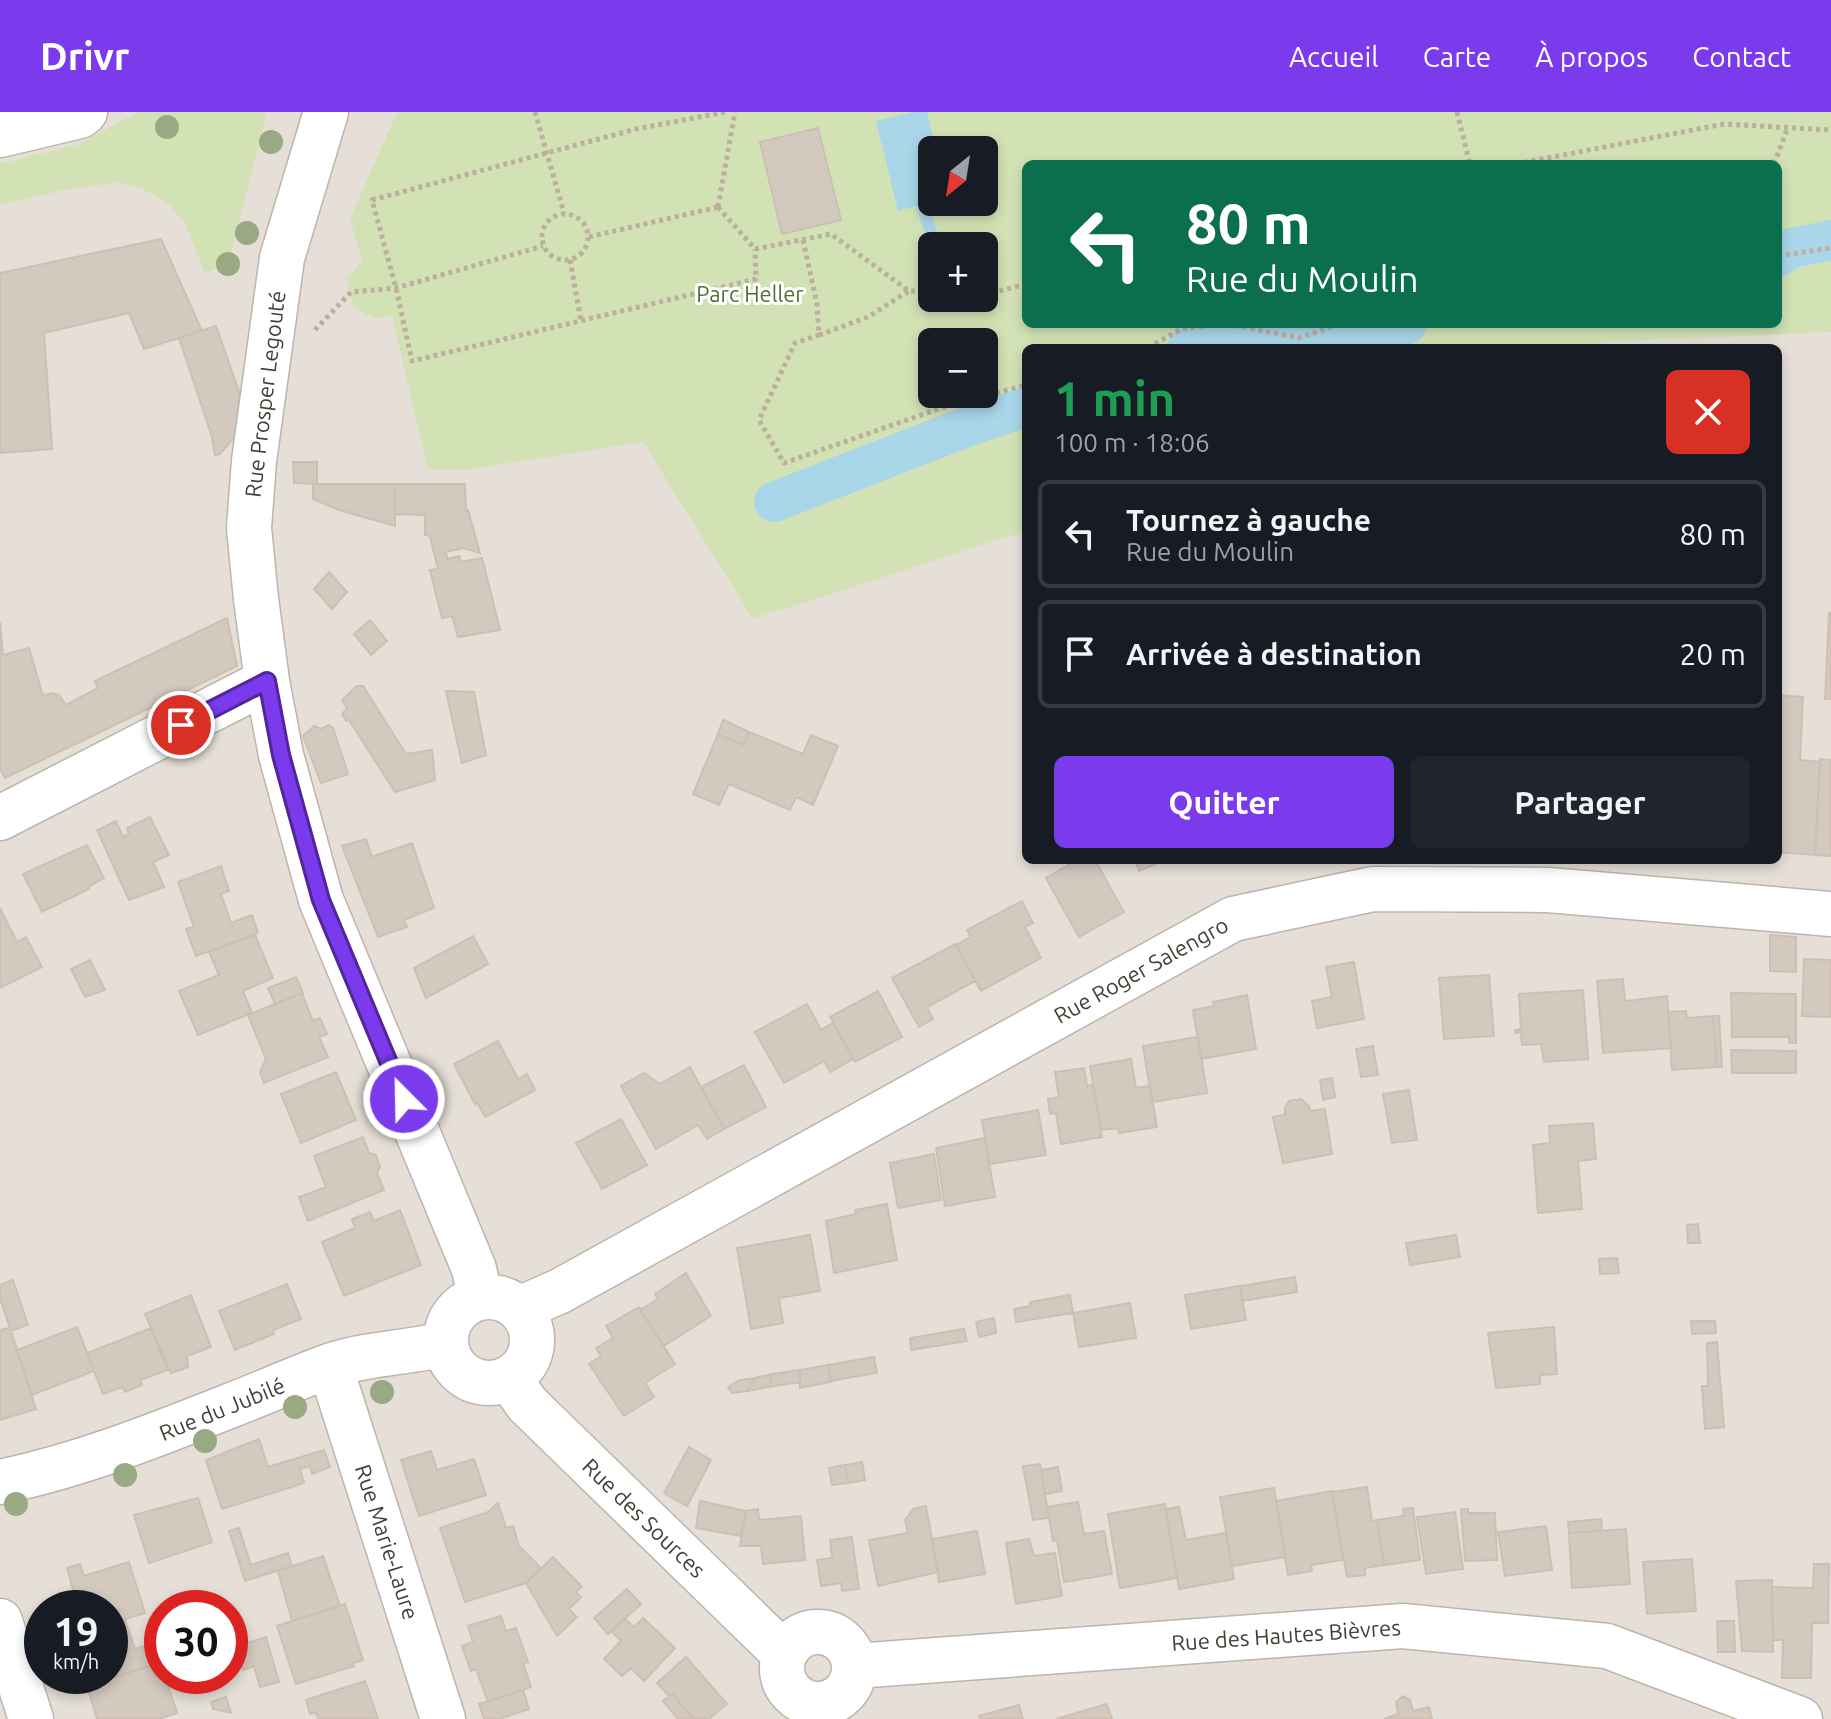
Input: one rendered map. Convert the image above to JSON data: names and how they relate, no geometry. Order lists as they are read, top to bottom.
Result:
{
  "streets": {
    "street": [
      "Rue Prosper Legouté",
      "Rue Roger Salengro",
      "Rue du Jubilé",
      "Rue des Sources",
      "Rue Marie-Laure",
      "Rue des Hautes Bièvres"
    ]
  },
  "crossings": [
    ["Rue Roger Salengro", "Rue du Jubilé"],
    ["Rue Roger Salengro", "Rue des Sources"],
    ["Rue du Jubilé", "Rue des Sources"],
    ["Rue du Jubilé", "Rue Marie-Laure"],
    ["Rue des Sources", "Rue des Hautes Bièvres"]
  ],
  "parks": ["Parc Heller"],
  "north": "bottom left",
  "page": {
    "header": "Drivr",
    "nav": [
      "Accueil",
      "Carte",
      "À propos",
      "Contact"
    ],
    "map_buttons": ["+", "−"],
    "turn": ["80 m", "Rue du Moulin"],
    "heading": ["1 min", "100 m · 18:06"],
    "list": [
      {
        "name": "Tournez à gauche",
        "note": "Rue du Moulin",
        "value": "80 m"
      },
      {
        "name": "Arrivée à destination",
        "value": "20 m"
      }
    ],
    "buttons": ["Quitter", "Partager"],
    "speed": "19 km/h",
    "limit": "30"
  }
}
